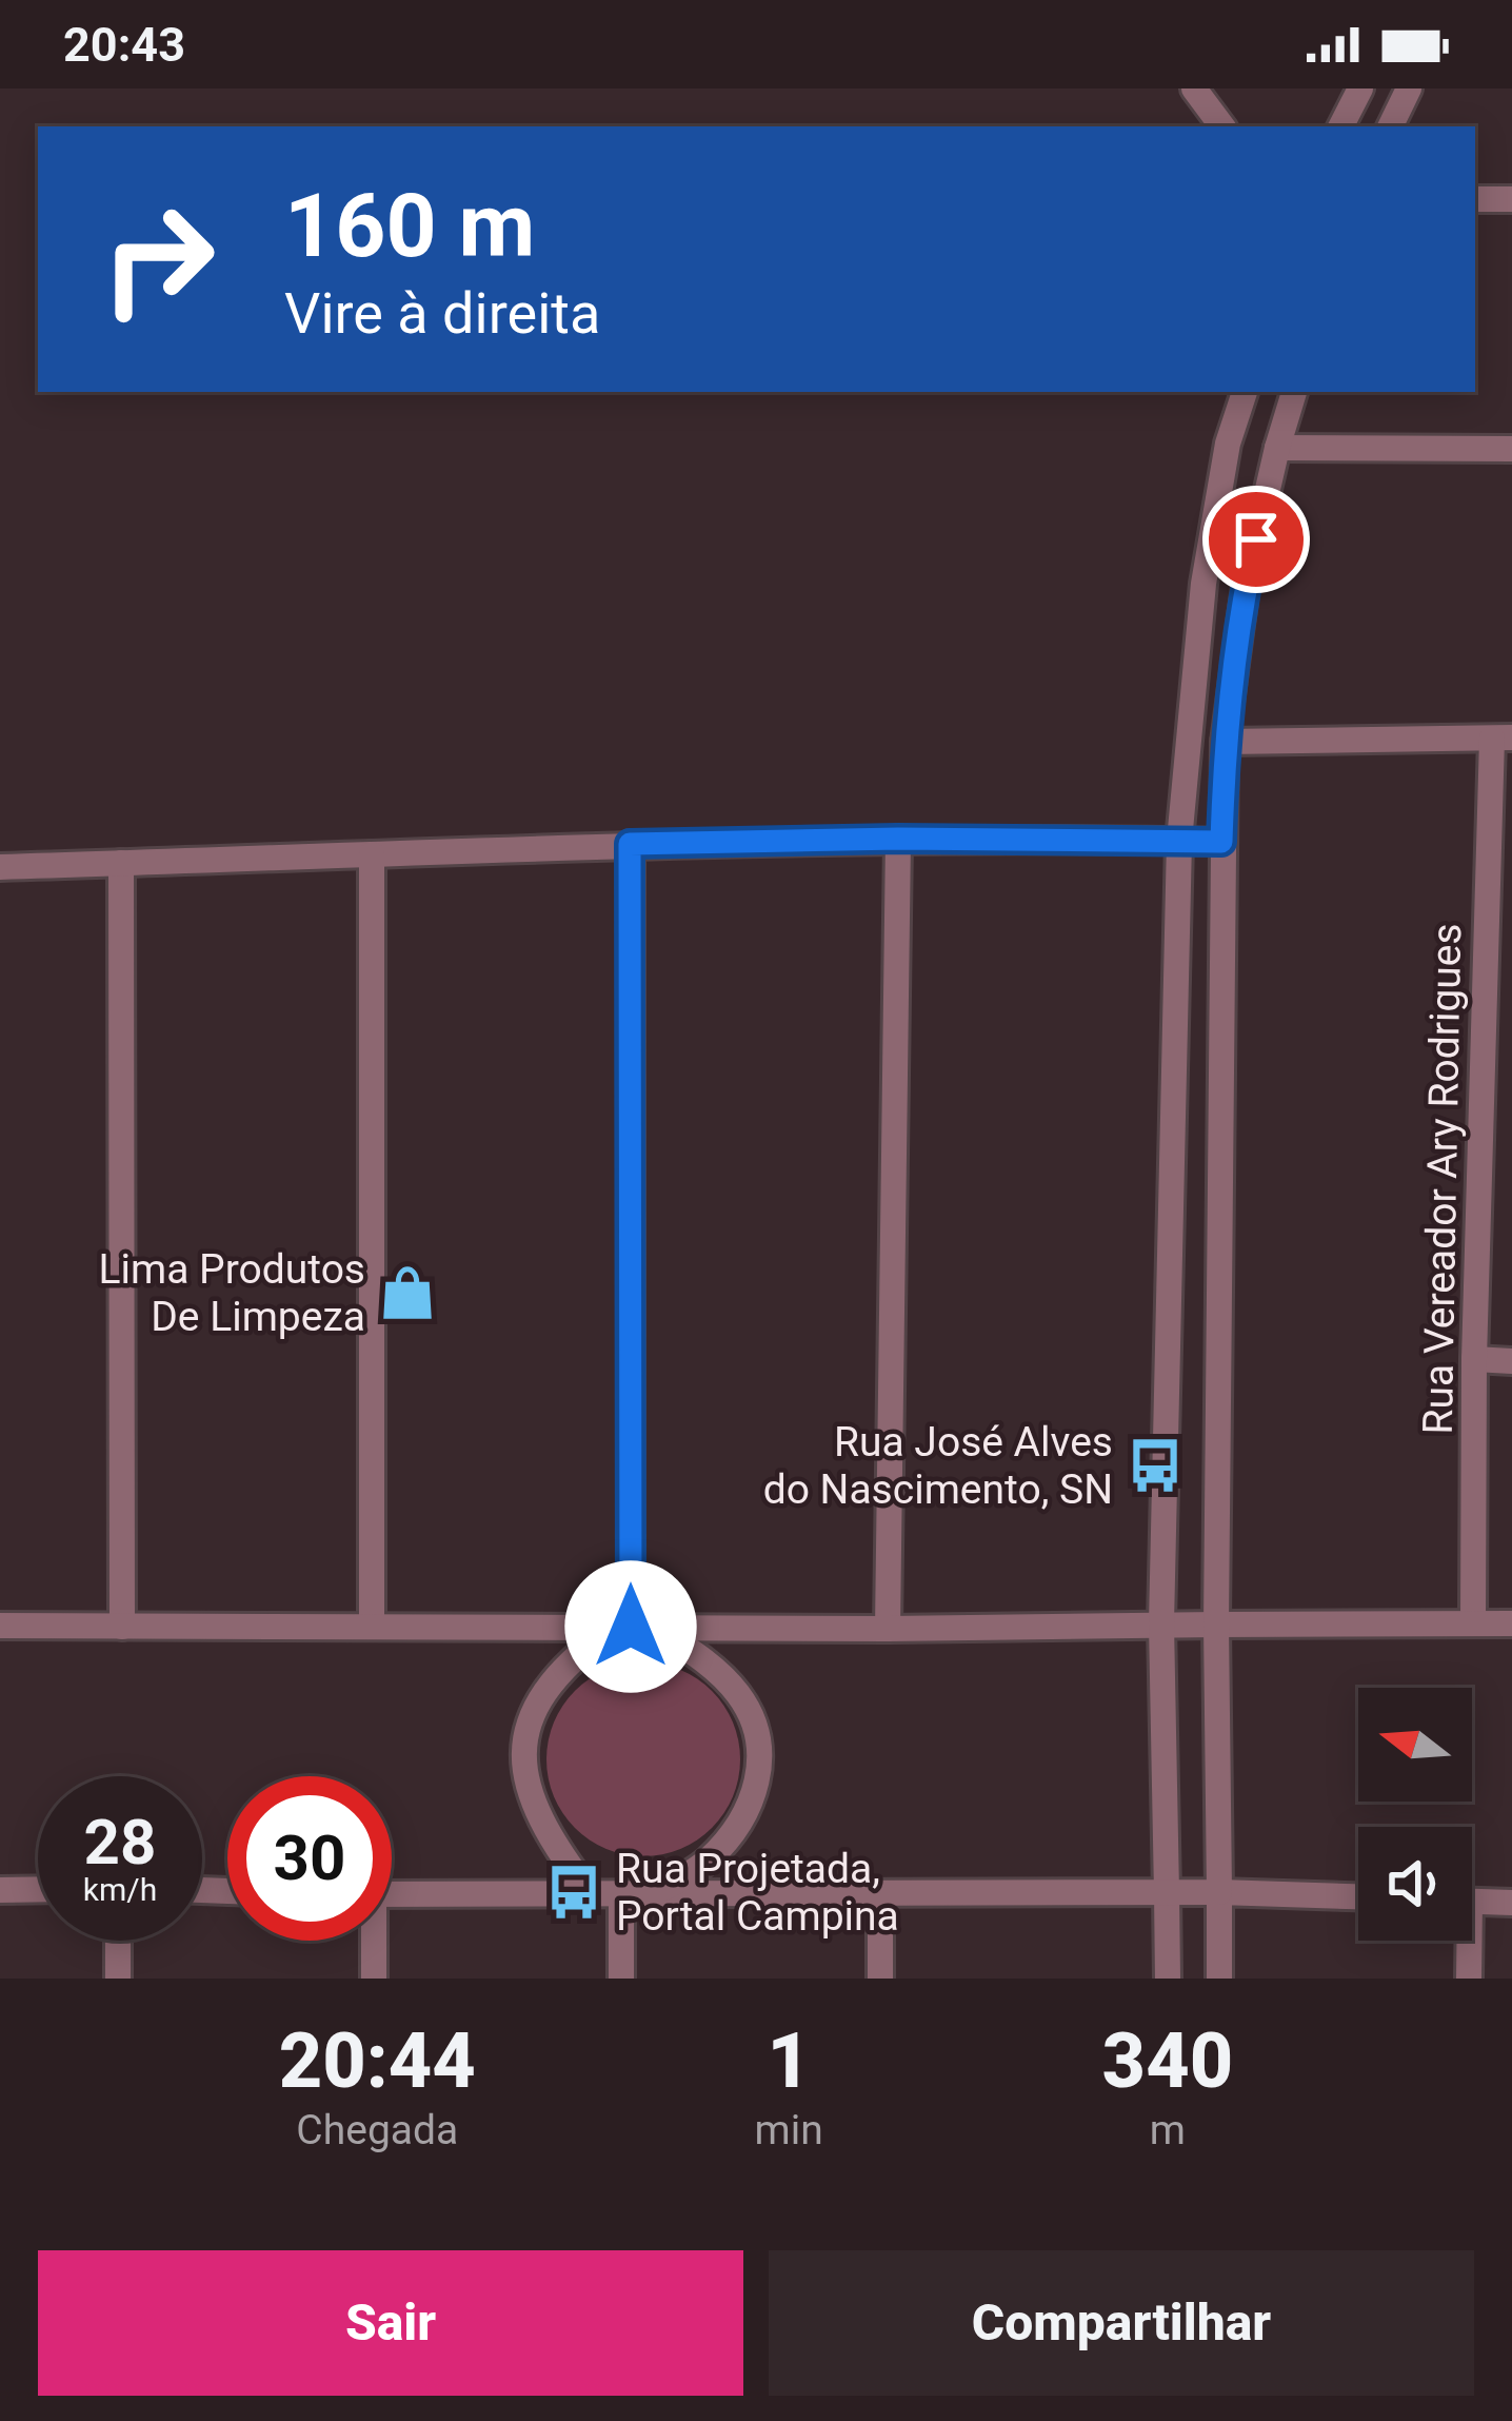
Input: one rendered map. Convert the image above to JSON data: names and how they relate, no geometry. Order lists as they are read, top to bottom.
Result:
{
  "streets": {
    "street": ["Rua Vereador Ary Rodrigues"]
  },
  "places": {
    "shop": ["Lima Produtos De Limpeza"],
    "bus stop": ["Rua José Alves do Nascimento, SN", "Rua Projetada, Portal Campina"]
  },
  "north": "left",
  "page": {
    "status": "20:43",
    "turn": ["160 m", "Vire à direita"],
    "speed": "28 km/h",
    "limit": "30",
    "eta": [
      "20:44",
      "Chegada",
      "1",
      "min",
      "340",
      "m"
    ],
    "buttons": ["Sair", "Compartilhar"]
  }
}
